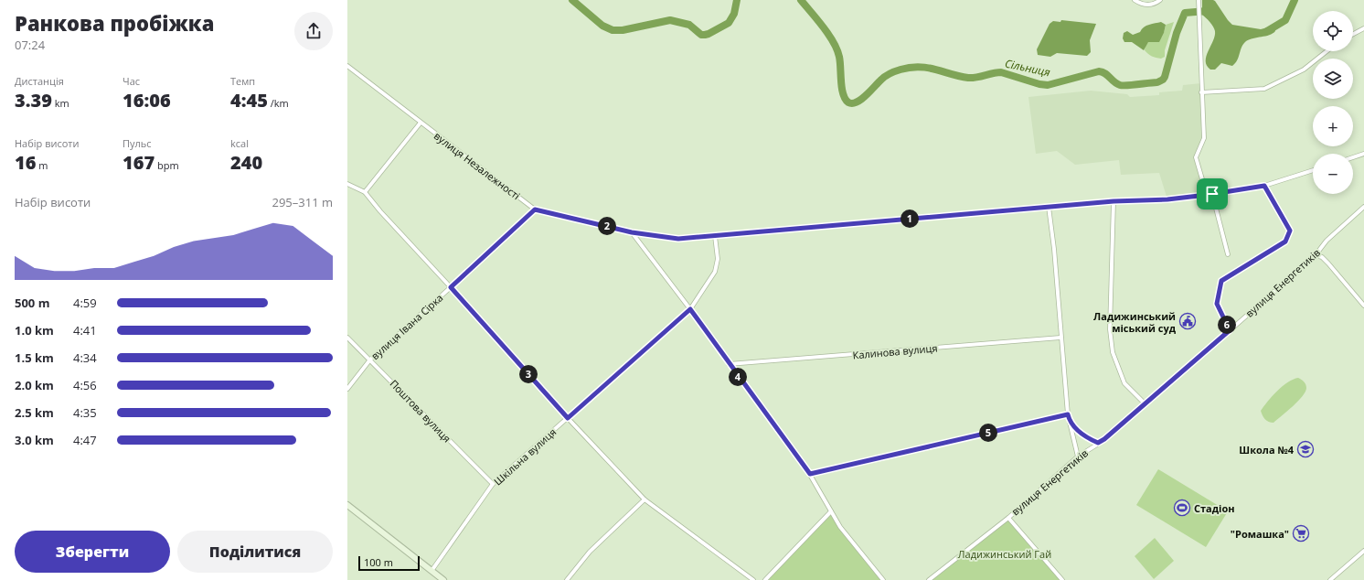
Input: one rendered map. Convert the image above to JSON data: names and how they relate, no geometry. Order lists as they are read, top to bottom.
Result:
{
  "streets": {
    "street": [
      "вулиця Незалежності",
      "вулиця Енергетиків",
      "вулиця Івана Сірка",
      "Калинова вулиця",
      "Поштова вулиця",
      "Шкільна вулиця"
    ]
  },
  "crossings": [
    ["вулиця Незалежності", "вулиця Івана Сірка"],
    ["вулиця Незалежності", "Шкільна вулиця"],
    ["вулиця Івана Сірка", "Поштова вулиця"],
    ["Поштова вулиця", "Шкільна вулиця"]
  ],
  "water": ["Сільниця"],
  "parks": ["Ладижинський Гай"],
  "places": {
    "public building": ["Ладижинський міський суд"],
    "school or university": ["Школа №4"],
    "sports": ["Стадіон"],
    "supermarket": ["\"Ромашка\""]
  },
  "scale_bar": "100 m",
  "page": {
    "heading": ["Ранкова пробіжка", "07:24"],
    "map_buttons": ["+", "−"],
    "stats": [
      ["Дистанція", "3.39 km"],
      ["Час", "16:06"],
      ["Темп", "4:45 /km"],
      ["Набір висоти", "16 m"],
      ["Пульс", "167 bpm"],
      ["kcal", "240"]
    ],
    "chart": ["Набір висоти", "295–311 m"],
    "pins": [
      "1",
      "2",
      "6",
      "3",
      "4",
      "5"
    ],
    "list": [
      {
        "name": "500 m",
        "note": "4:59"
      },
      {
        "name": "1.0 km",
        "note": "4:41"
      },
      {
        "name": "1.5 km",
        "note": "4:34"
      },
      {
        "name": "2.0 km",
        "note": "4:56"
      },
      {
        "name": "2.5 km",
        "note": "4:35"
      },
      {
        "name": "3.0 km",
        "note": "4:47"
      }
    ],
    "buttons": ["Зберегти", "Поділитися"],
    "scale": "100 m"
  }
}
